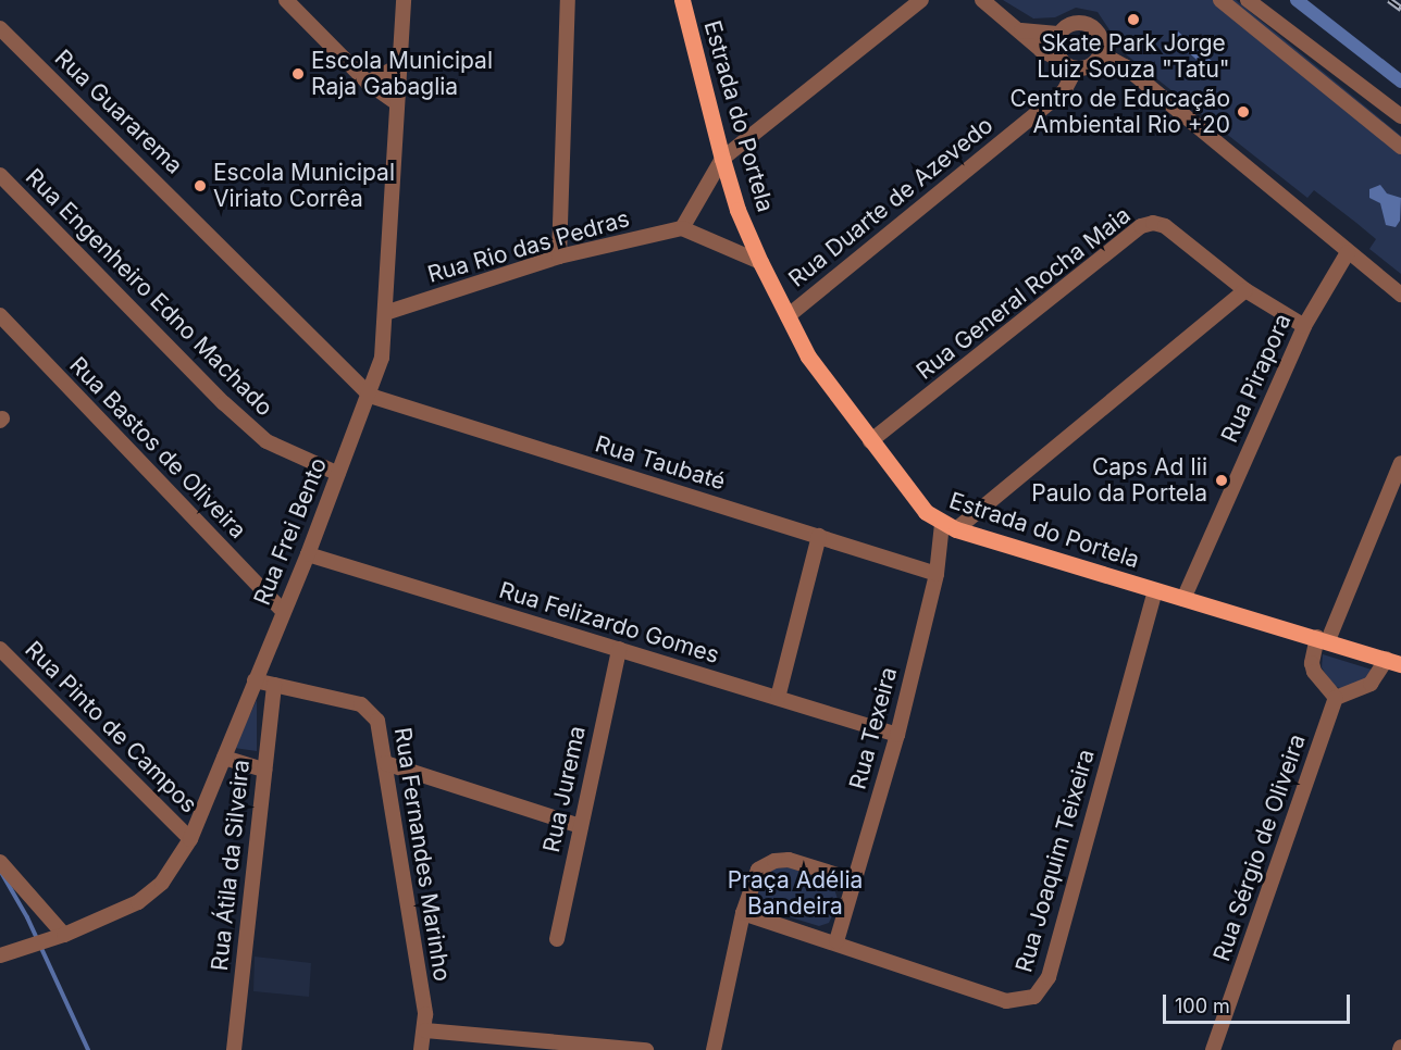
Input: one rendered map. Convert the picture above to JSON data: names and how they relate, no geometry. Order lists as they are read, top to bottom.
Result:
{
  "streets": {
    "main road": ["Estrada do Portela"],
    "street": [
      "Rua Guararema",
      "Rua Duarte de Azevedo",
      "Rua Rio das Pedras",
      "Rua Engenheiro Edno Machado",
      "Rua General Rocha Maia",
      "Rua Pirapora",
      "Rua Bastos de Oliveira",
      "Rua Taubaté",
      "Rua Frei Bento",
      "Rua Felizardo Gomes",
      "Rua Pinto de Campos",
      "Rua Texeira",
      "Rua Jurema",
      "Rua Sérgio de Oliveira",
      "Rua Fernandes Marinho",
      "Rua Joaquim Teixeira",
      "Rua Átila da Silveira"
    ]
  },
  "crossings": [
    ["Rua Guararema", "Rua Taubaté"],
    ["Rua Guararema", "Rua Frei Bento"],
    ["Estrada do Portela", "Rua Duarte de Azevedo"],
    ["Estrada do Portela", "Rua General Rocha Maia"],
    ["Estrada do Portela", "Rua Pirapora"],
    ["Estrada do Portela", "Rua Texeira"],
    ["Estrada do Portela", "Rua Joaquim Teixeira"],
    ["Rua Rio das Pedras", "Rua Frei Bento"],
    ["Rua Engenheiro Edno Machado", "Rua Frei Bento"],
    ["Rua General Rocha Maia", "Rua Pirapora"],
    ["Rua Bastos de Oliveira", "Rua Frei Bento"],
    ["Rua Taubaté", "Rua Frei Bento"],
    ["Rua Taubaté", "Rua Texeira"],
    ["Rua Frei Bento", "Rua Felizardo Gomes"],
    ["Rua Frei Bento", "Rua Pinto de Campos"],
    ["Rua Frei Bento", "Rua Fernandes Marinho"],
    ["Rua Felizardo Gomes", "Rua Texeira"],
    ["Rua Felizardo Gomes", "Rua Jurema"],
    ["Rua Texeira", "Rua Joaquim Teixeira"],
    ["Rua Fernandes Marinho", "Rua Átila da Silveira"]
  ],
  "parks": ["Praça Adélia Bandeira"],
  "places": [
    "Skate Park Jorge Luiz Souza \"Tatu\"",
    "Escola Municipal Raja Gabaglia",
    "Centro de Educação Ambiental Rio +20",
    "Escola Municipal Viriato Corrêa",
    "Caps Ad Iii Paulo da Portela"
  ],
  "scale_bar": "100 m"
}
